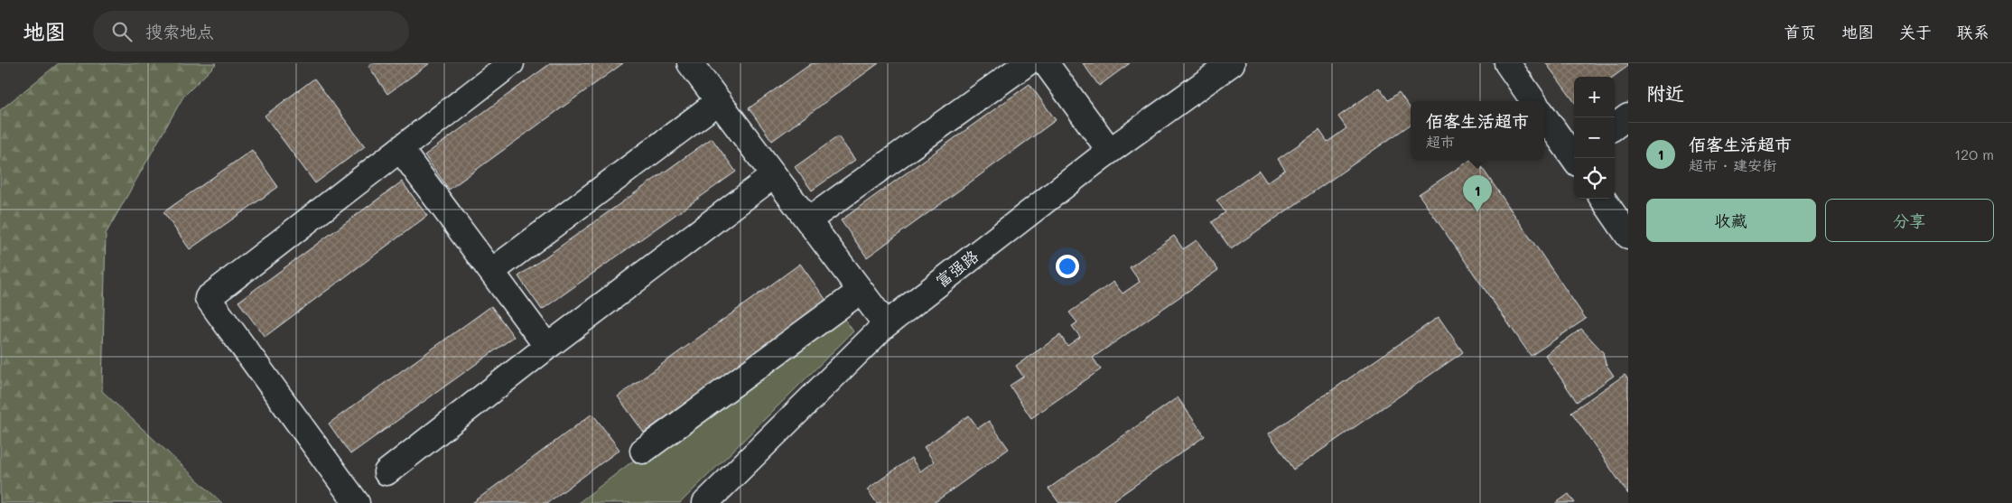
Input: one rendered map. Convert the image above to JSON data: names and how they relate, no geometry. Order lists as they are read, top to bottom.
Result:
{
  "streets": {
    "street": ["富强路"]
  },
  "page": {
    "header": "地图",
    "search": "搜索地点",
    "nav": [
      "首页",
      "地图",
      "关于",
      "联系"
    ],
    "heading": "附近",
    "map_buttons": ["+", "−"],
    "popup": ["佰客生活超市", "超市"],
    "list": [
      {
        "mark": "1",
        "name": "佰客生活超市",
        "note": "超市 · 建安街",
        "value": "120 m"
      }
    ],
    "pins": "1",
    "buttons": ["收藏", "分享"]
  }
}
